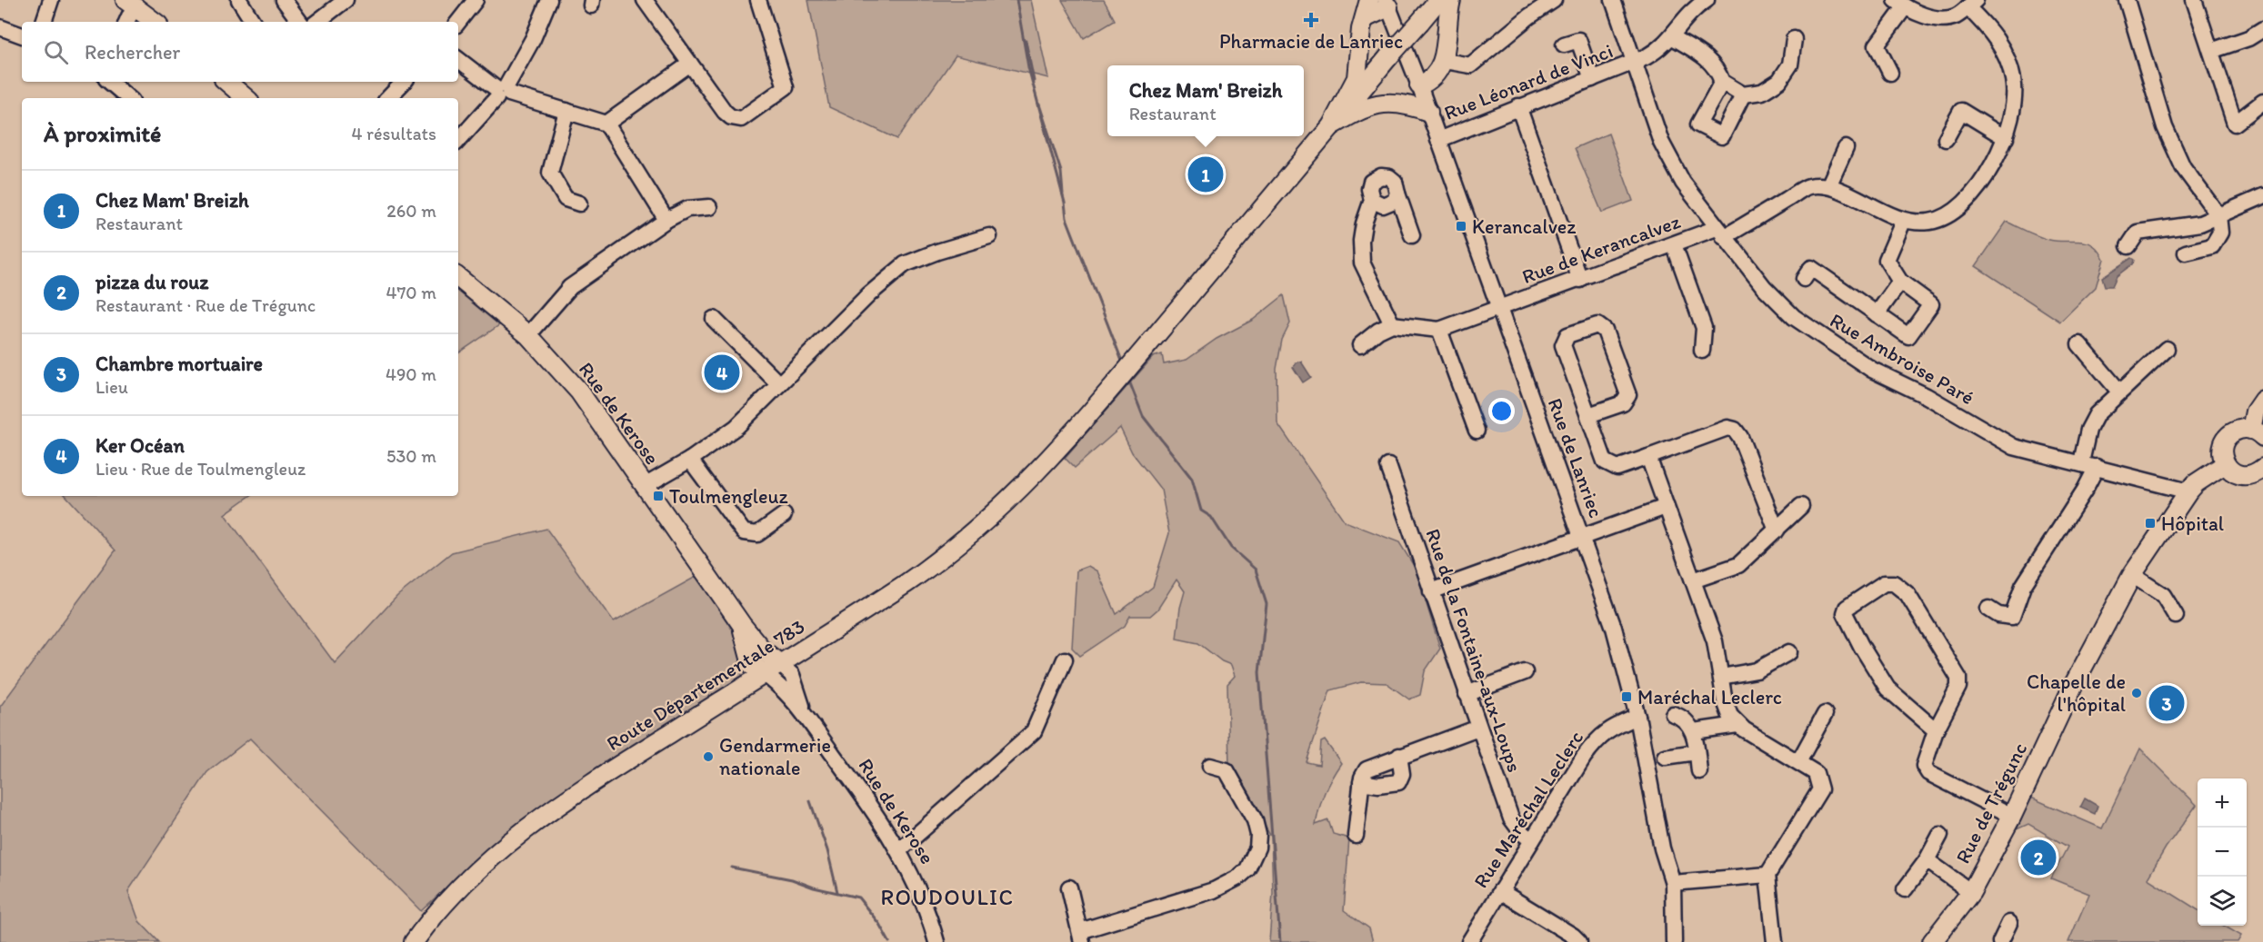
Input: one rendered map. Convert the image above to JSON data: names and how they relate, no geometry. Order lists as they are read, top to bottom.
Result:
{
  "streets": {
    "main road": ["Rue de Kerose", "Route Départementale 783", "Rue de Trégunc"],
    "street": [
      "Rue Léonard de Vinci",
      "Rue de Kerancalvez",
      "Rue Ambroise Paré",
      "Rue de Lanriec",
      "Rue de la Fontaine-aux-Loups",
      "Rue Maréchal Leclerc"
    ]
  },
  "crossings": [
    ["Rue Léonard de Vinci", "Rue Ambroise Paré"],
    ["Rue Léonard de Vinci", "Rue de Lanriec"],
    ["Rue de Kerancalvez", "Rue Ambroise Paré"],
    ["Rue de Kerancalvez", "Rue de Lanriec"],
    ["Rue Ambroise Paré", "Rue de Trégunc"],
    ["Rue de Kerose", "Route Départementale 783"],
    ["Rue de Lanriec", "Rue Maréchal Leclerc"],
    ["Rue de la Fontaine-aux-Loups", "Rue Maréchal Leclerc"]
  ],
  "districts": ["ROUDOULIC"],
  "places": {
    "health": ["Pharmacie de Lanriec"],
    "transit": [
      "Kerancalvez",
      "Toulmengleuz",
      "Hôpital",
      "Maréchal Leclerc"
    ],
    "other": ["Chapelle de l'hôpital", "Gendarmerie nationale"]
  },
  "page": {
    "search": "Rechercher",
    "popup": ["Chez Mam' Breizh", "Restaurant"],
    "heading": ["À proximité", "4 résultats"],
    "pins": [
      "1",
      "4",
      "3",
      "2"
    ],
    "list": [
      {
        "mark": "1",
        "name": "Chez Mam' Breizh",
        "note": "Restaurant",
        "value": "260 m"
      },
      {
        "mark": "2",
        "name": "pizza du rouz",
        "note": "Restaurant · Rue de Trégunc",
        "value": "470 m"
      },
      {
        "mark": "3",
        "name": "Chambre mortuaire",
        "note": "Lieu",
        "value": "490 m"
      },
      {
        "mark": "4",
        "name": "Ker Océan",
        "note": "Lieu · Rue de Toulmengleuz",
        "value": "530 m"
      }
    ],
    "map_buttons": ["+", "−"]
  }
}
